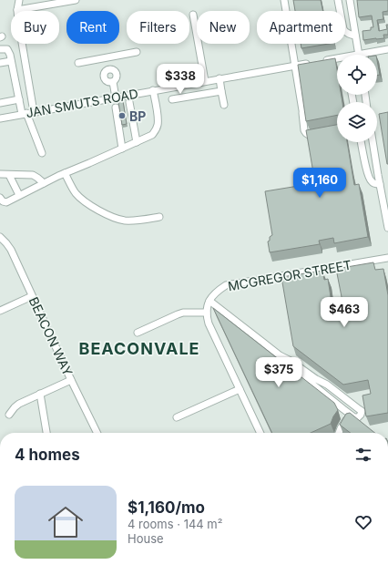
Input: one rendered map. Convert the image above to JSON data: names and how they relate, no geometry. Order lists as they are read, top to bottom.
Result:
{
  "streets": {
    "street": ["JAN SMUTS ROAD", "MCGREGOR STREET", "BEACON WAY"]
  },
  "districts": ["BEACONVALE"],
  "places": ["BP"],
  "page": {
    "chip": [
      "Buy",
      "Rent",
      "Filters",
      "New",
      "Apartment"
    ],
    "price": [
      "$338",
      "$1,160",
      "$463",
      "$375"
    ],
    "heading": "4 homes",
    "list": [
      {
        "name": "$1,160/mo",
        "note": "4 rooms · 144 m² · House"
      }
    ]
  }
}
